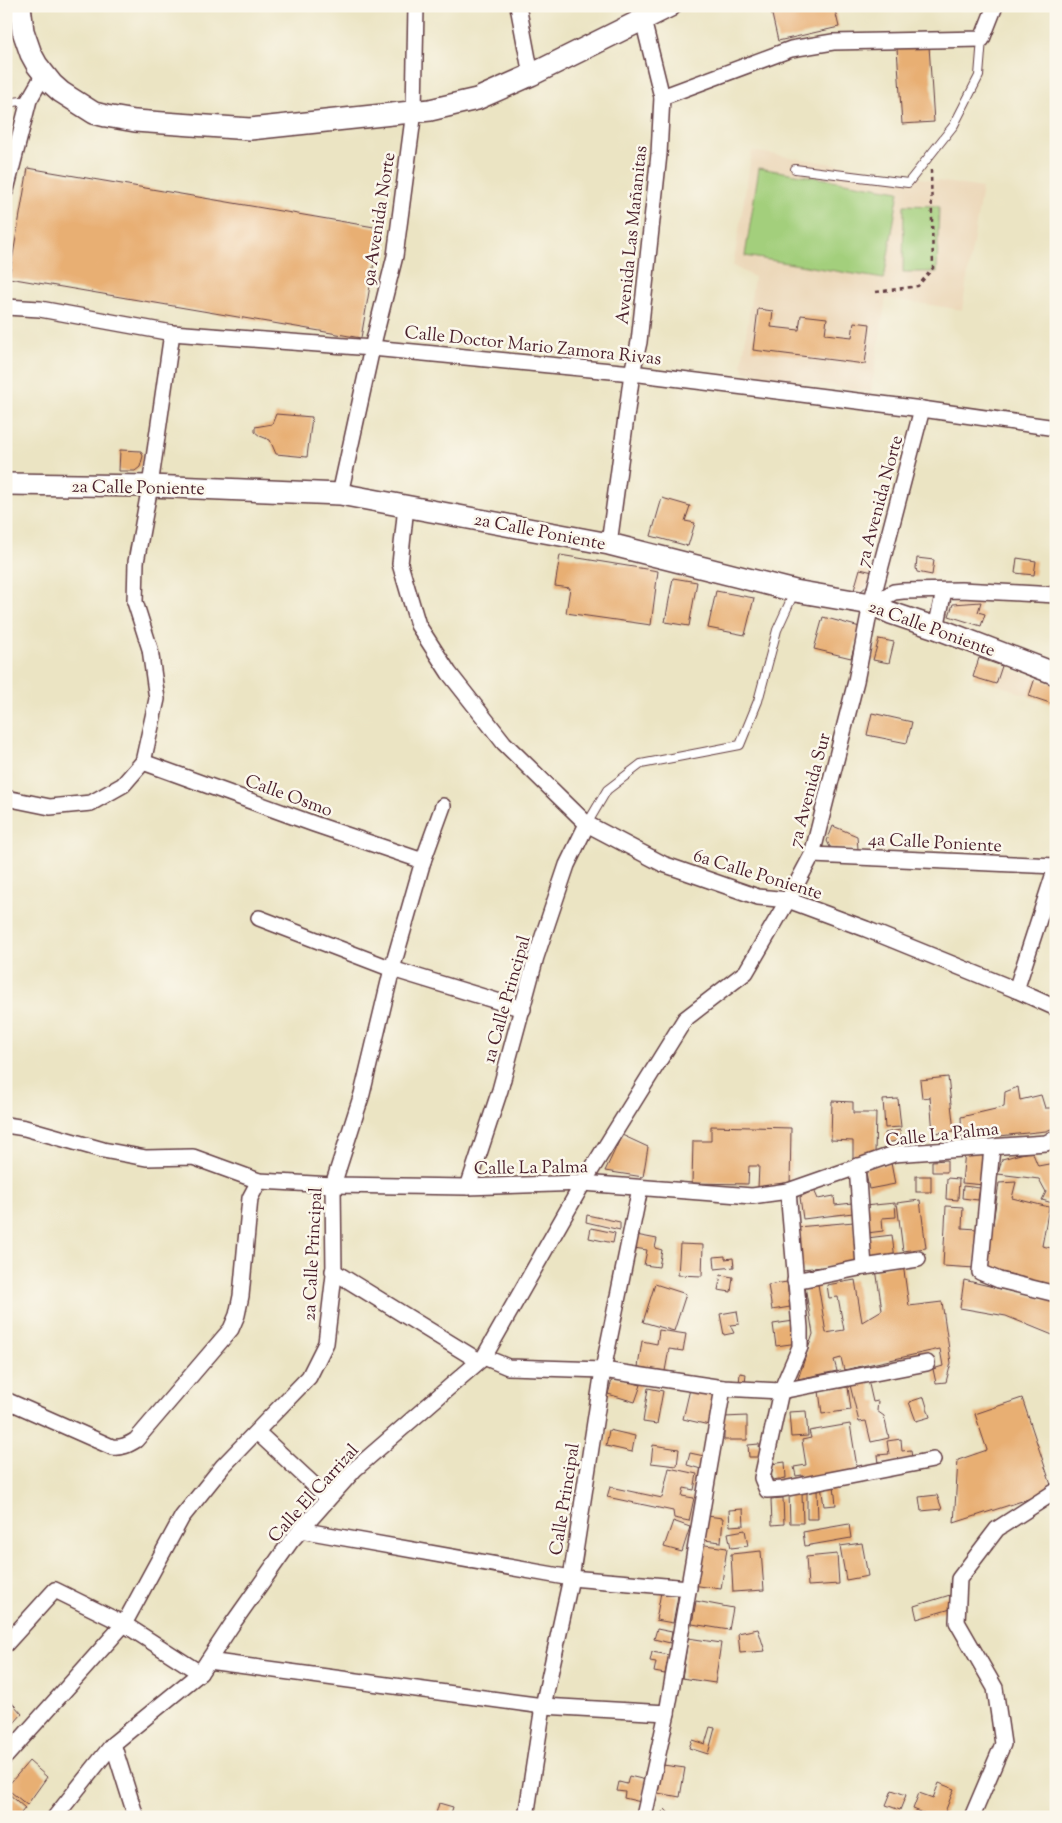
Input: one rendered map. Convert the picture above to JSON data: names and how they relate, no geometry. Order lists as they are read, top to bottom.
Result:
{
  "streets": {
    "street": [
      "9a Avenida Norte",
      "Avenida Las Mañanitas",
      "Calle Doctor Mario Zamora Rivas",
      "2a Calle Poniente",
      "7a Avenida Norte",
      "7a Avenida Sur",
      "Calle Osmo",
      "4a Calle Poniente",
      "6a Calle Poniente",
      "1a Calle Principal",
      "Calle La Palma",
      "2a Calle Principal",
      "Calle El Carrizal",
      "Calle Principal"
    ]
  },
  "crossings": [
    ["9a Avenida Norte", "Calle Doctor Mario Zamora Rivas"],
    ["9a Avenida Norte", "2a Calle Poniente"],
    ["Avenida Las Mañanitas", "Calle Doctor Mario Zamora Rivas"],
    ["Avenida Las Mañanitas", "2a Calle Poniente"],
    ["Calle Doctor Mario Zamora Rivas", "7a Avenida Norte"],
    ["2a Calle Poniente", "7a Avenida Norte"],
    ["2a Calle Poniente", "7a Avenida Sur"],
    ["2a Calle Poniente", "6a Calle Poniente"],
    ["7a Avenida Norte", "7a Avenida Sur"],
    ["7a Avenida Sur", "4a Calle Poniente"],
    ["7a Avenida Sur", "6a Calle Poniente"],
    ["7a Avenida Sur", "Calle La Palma"],
    ["7a Avenida Sur", "Calle El Carrizal"],
    ["Calle Osmo", "2a Calle Principal"],
    ["6a Calle Poniente", "1a Calle Principal"],
    ["1a Calle Principal", "Calle La Palma"],
    ["Calle La Palma", "2a Calle Principal"],
    ["Calle La Palma", "Calle El Carrizal"],
    ["Calle La Palma", "Calle Principal"]
  ]
}
